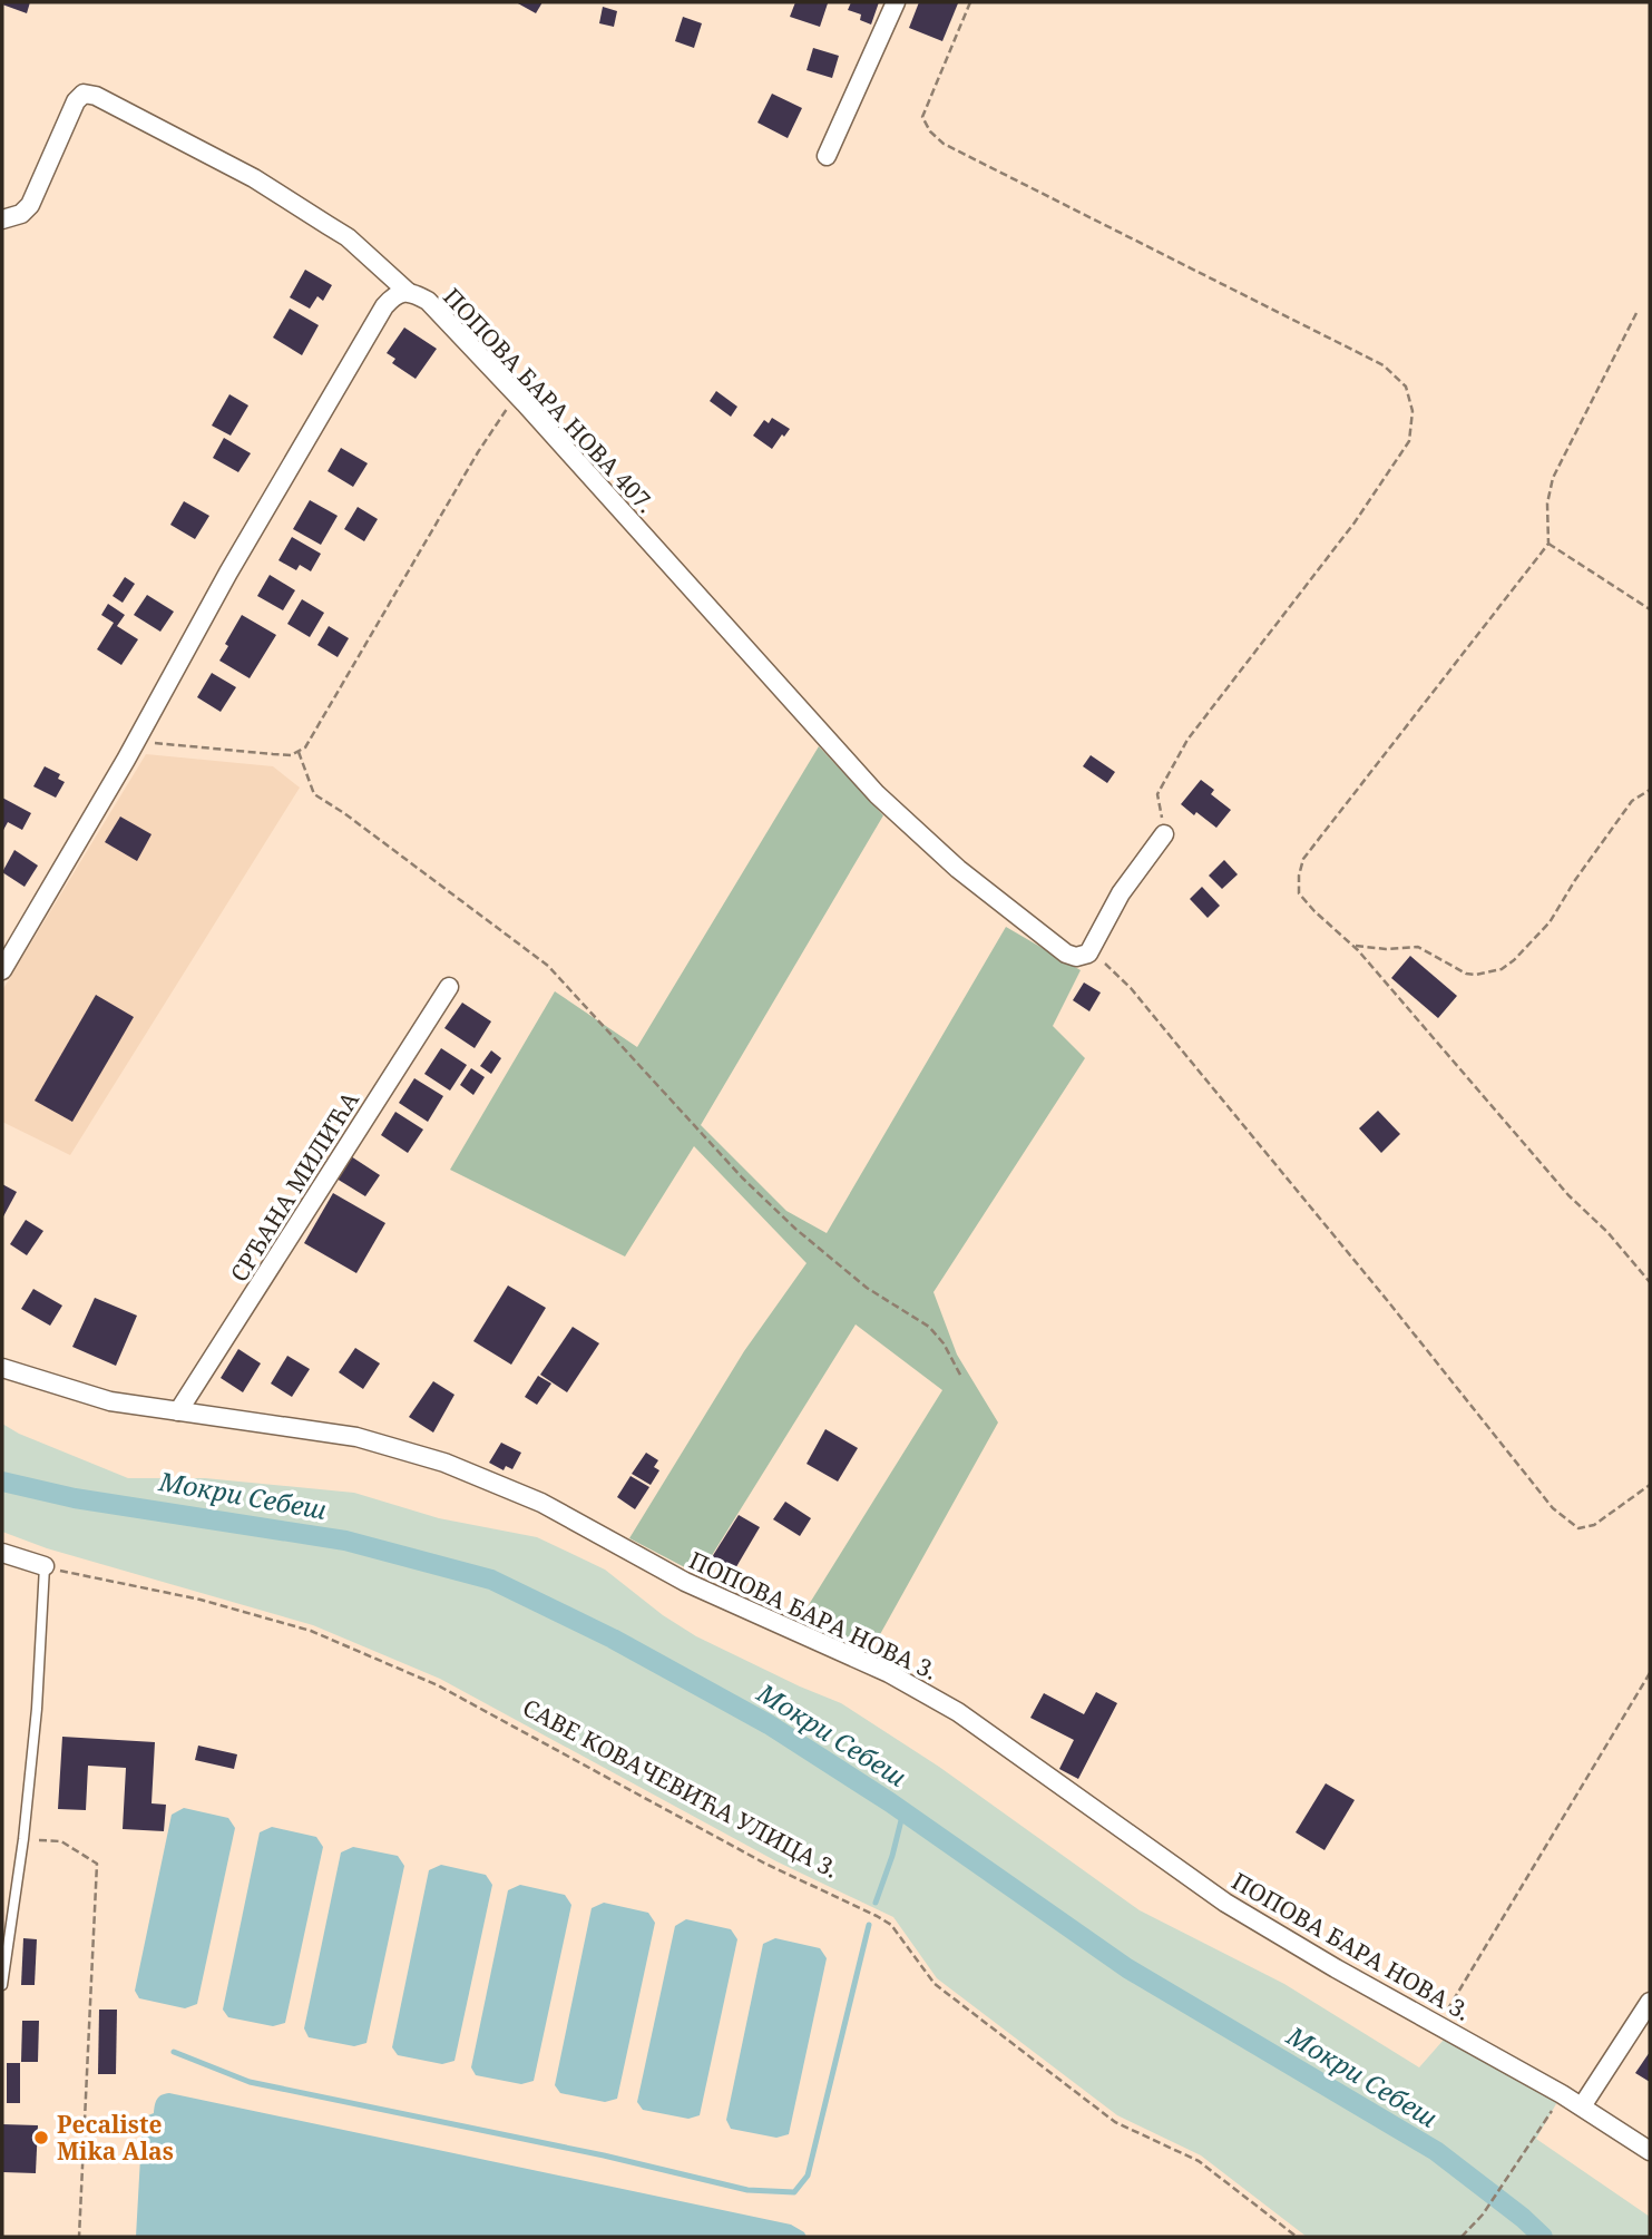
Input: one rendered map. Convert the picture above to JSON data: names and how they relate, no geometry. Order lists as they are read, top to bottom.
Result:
{
  "streets": {
    "street": ["ПОПОВА БАРА НОВА 407.", "СРЂАНА МИЛИЋА", "ПОПОВА БАРА НОВА 3."],
    "path": ["САВЕ КОВАЧЕВИЋА УЛИЦА 3."]
  },
  "crossings": [
    ["СРЂАНА МИЛИЋА", "ПОПОВА БАРА НОВА 3."]
  ],
  "water": ["Мокри Себеш"],
  "places": ["Pecaliste Mika Alas"]
}
